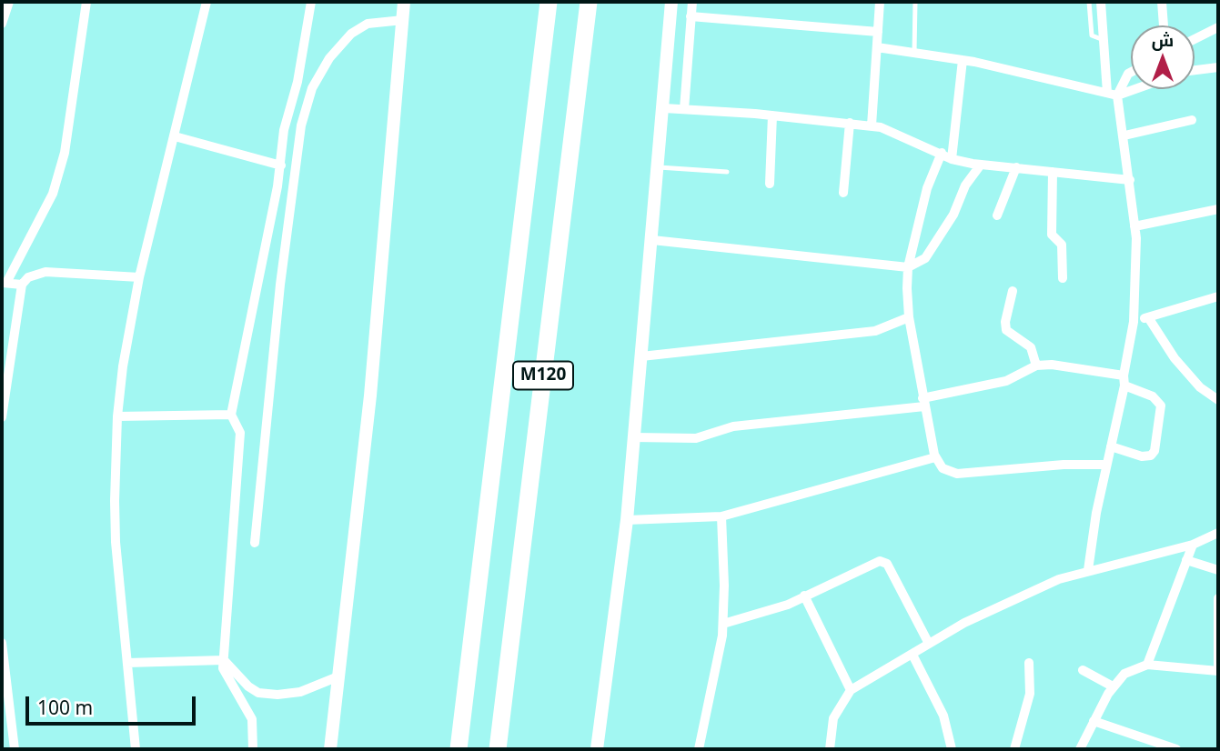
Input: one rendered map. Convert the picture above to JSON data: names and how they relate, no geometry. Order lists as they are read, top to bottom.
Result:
{
  "streets": {
    "highway": ["M120"]
  },
  "scale_bar": "100 m",
  "north": "top"
}
